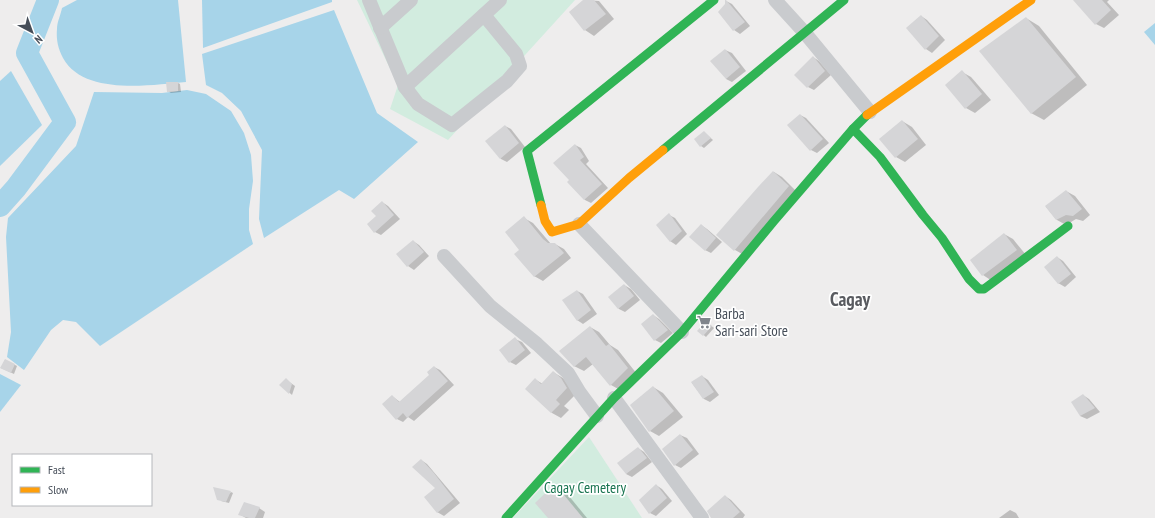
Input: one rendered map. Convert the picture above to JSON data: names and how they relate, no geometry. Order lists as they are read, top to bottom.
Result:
{
  "districts": ["Cagay"],
  "parks": ["Cagay Cemetery"],
  "places": {
    "supermarket": ["Barba Sari-sari Store"]
  },
  "legend": ["Fast", "Slow"],
  "north": "bottom right"
}
